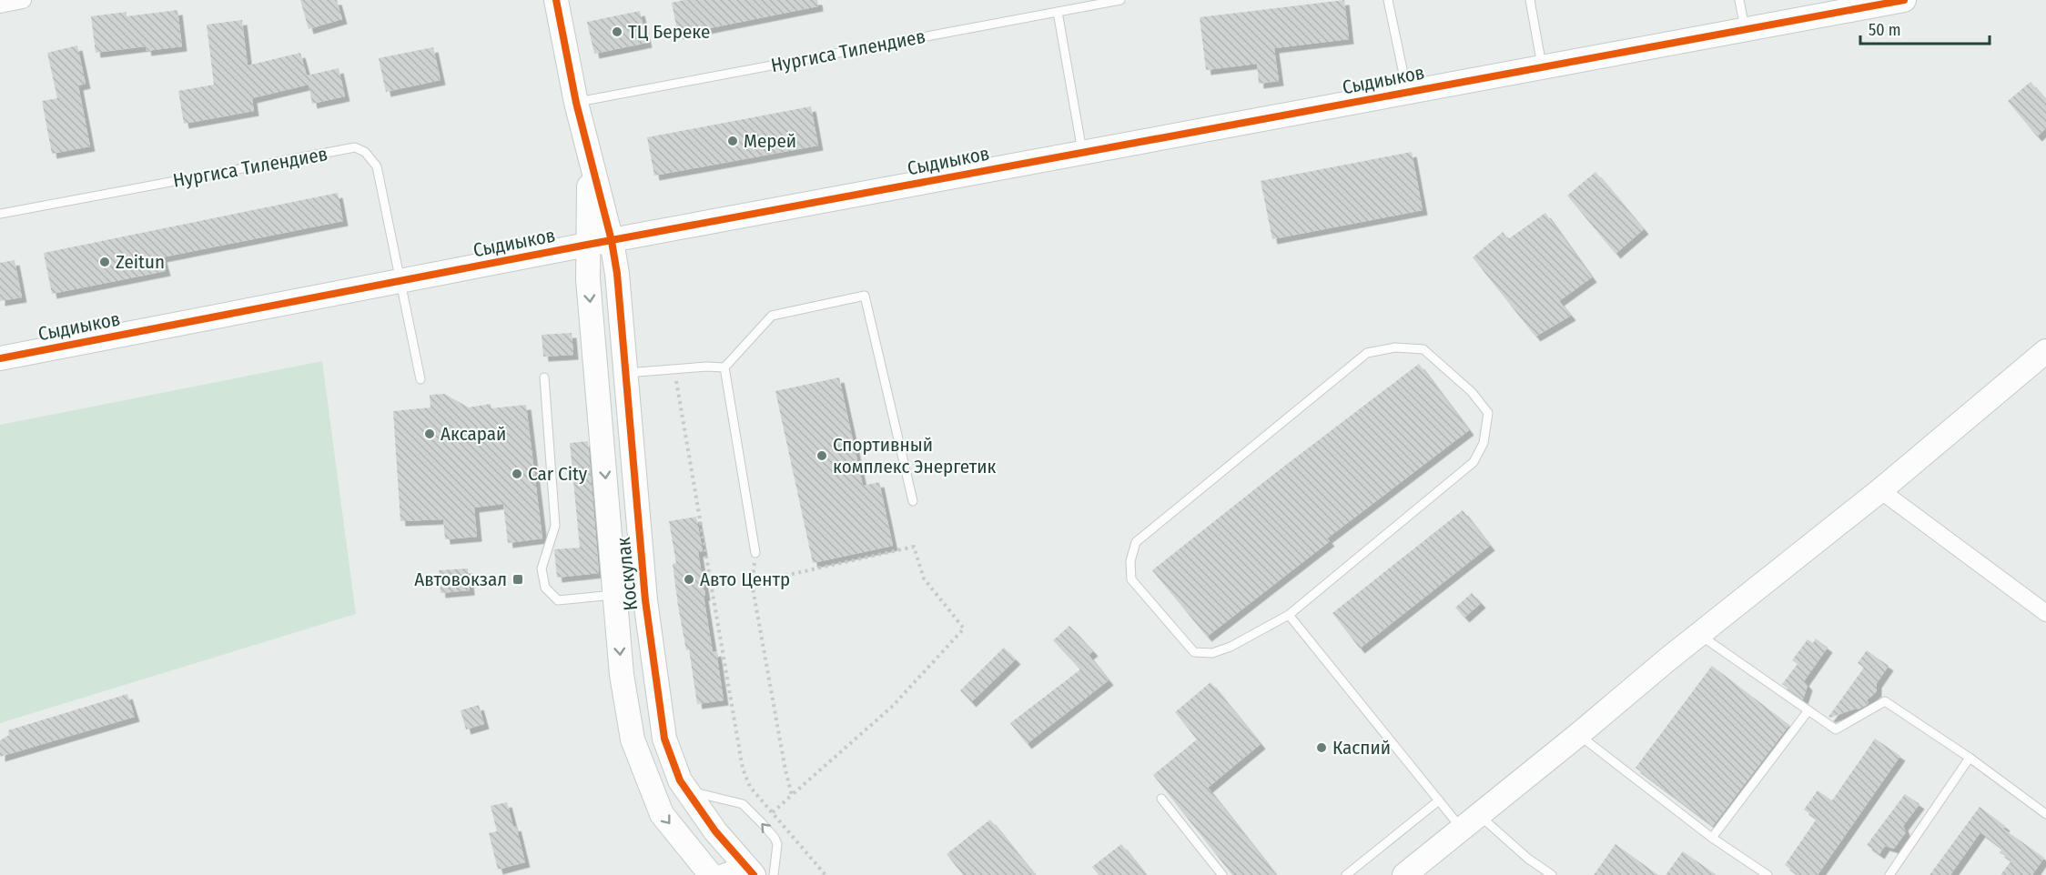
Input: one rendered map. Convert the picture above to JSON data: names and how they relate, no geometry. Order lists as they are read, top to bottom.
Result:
{
  "streets": {
    "street": ["Сыдиыков", "Коскулак"],
    "lane": ["Нургиса Тилендиев"]
  },
  "crossings": [
    ["Нургиса Тилендиев", "Сыдиыков"],
    ["Нургиса Тилендиев", "Коскулак"],
    ["Сыдиыков", "Коскулак"]
  ],
  "places": {
    "other": [
      "ТЦ Береке",
      "Мерей",
      "Zeitun",
      "Аксарай",
      "Спортивный комплекс Энергетик",
      "Car City",
      "Авто Центр",
      "Каспий"
    ],
    "transit": ["Автовокзал"]
  },
  "scale_bar": "50 m"
}
